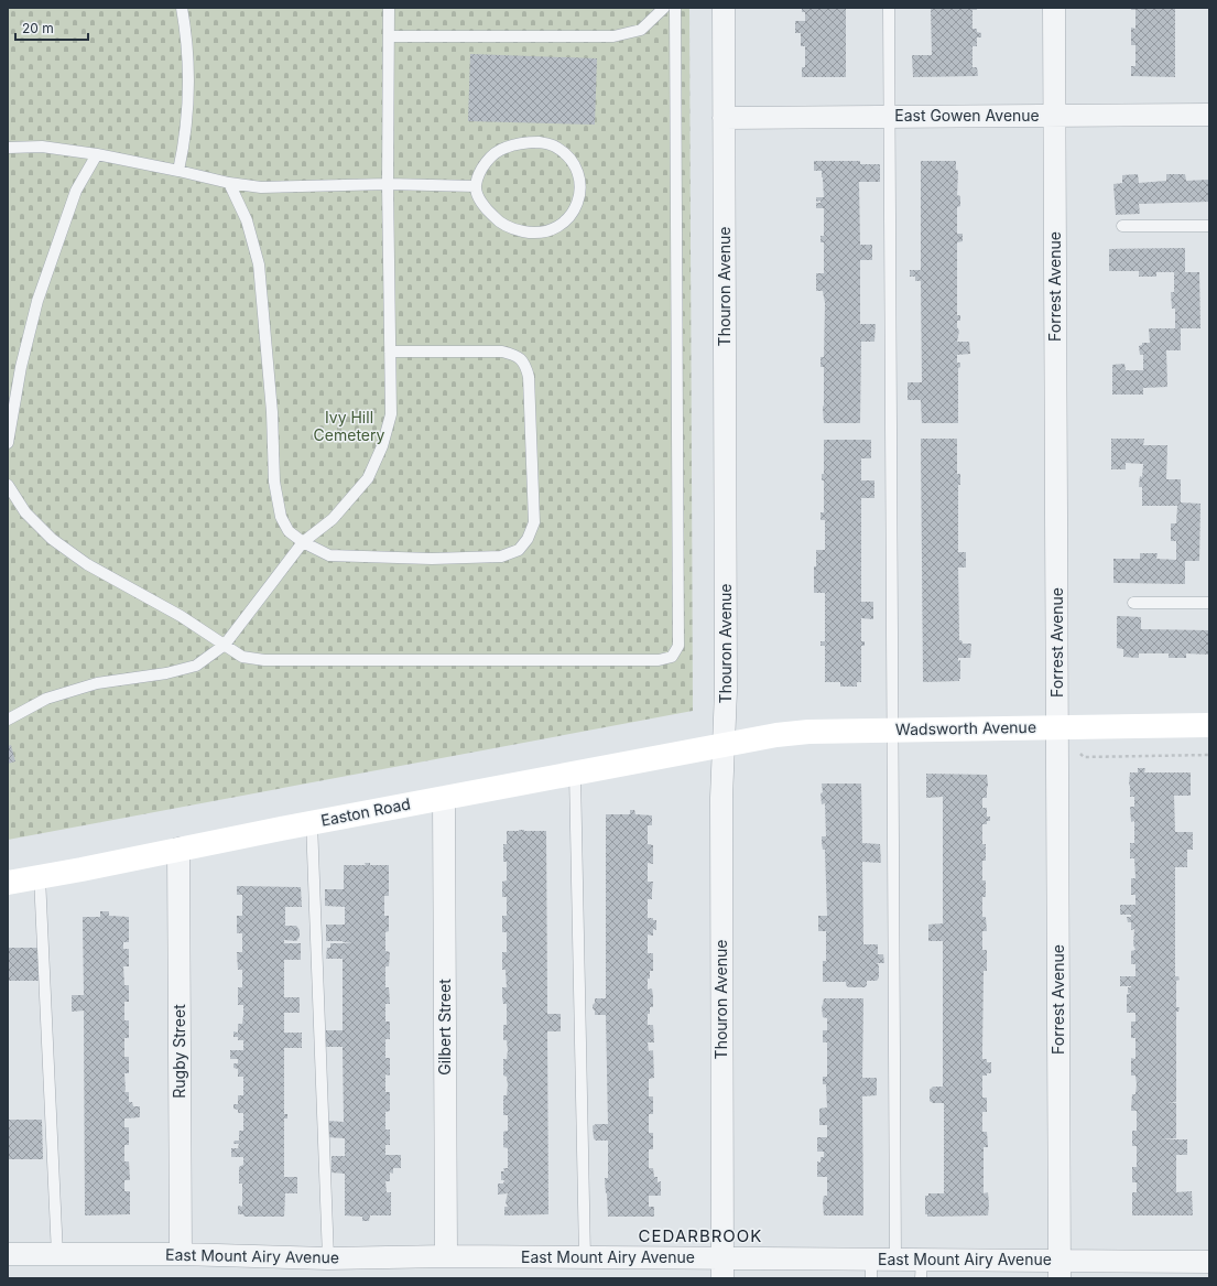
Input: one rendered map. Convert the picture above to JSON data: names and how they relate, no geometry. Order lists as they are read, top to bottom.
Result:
{
  "streets": {
    "main road": ["Wadsworth Avenue", "Easton Road"],
    "street": [
      "East Gowen Avenue",
      "Thouron Avenue",
      "Forrest Avenue",
      "Gilbert Street",
      "Rugby Street",
      "East Mount Airy Avenue"
    ]
  },
  "crossings": [
    ["East Gowen Avenue", "Thouron Avenue"],
    ["East Gowen Avenue", "Forrest Avenue"],
    ["Thouron Avenue", "Wadsworth Avenue"],
    ["Thouron Avenue", "Easton Road"],
    ["Thouron Avenue", "East Mount Airy Avenue"],
    ["Forrest Avenue", "Wadsworth Avenue"],
    ["Forrest Avenue", "East Mount Airy Avenue"],
    ["Wadsworth Avenue", "Easton Road"],
    ["Easton Road", "Gilbert Street"],
    ["Easton Road", "Rugby Street"],
    ["Gilbert Street", "East Mount Airy Avenue"],
    ["Rugby Street", "East Mount Airy Avenue"]
  ],
  "districts": ["CEDARBROOK"],
  "parks": ["Ivy Hill Cemetery"],
  "scale_bar": "20 m"
}
